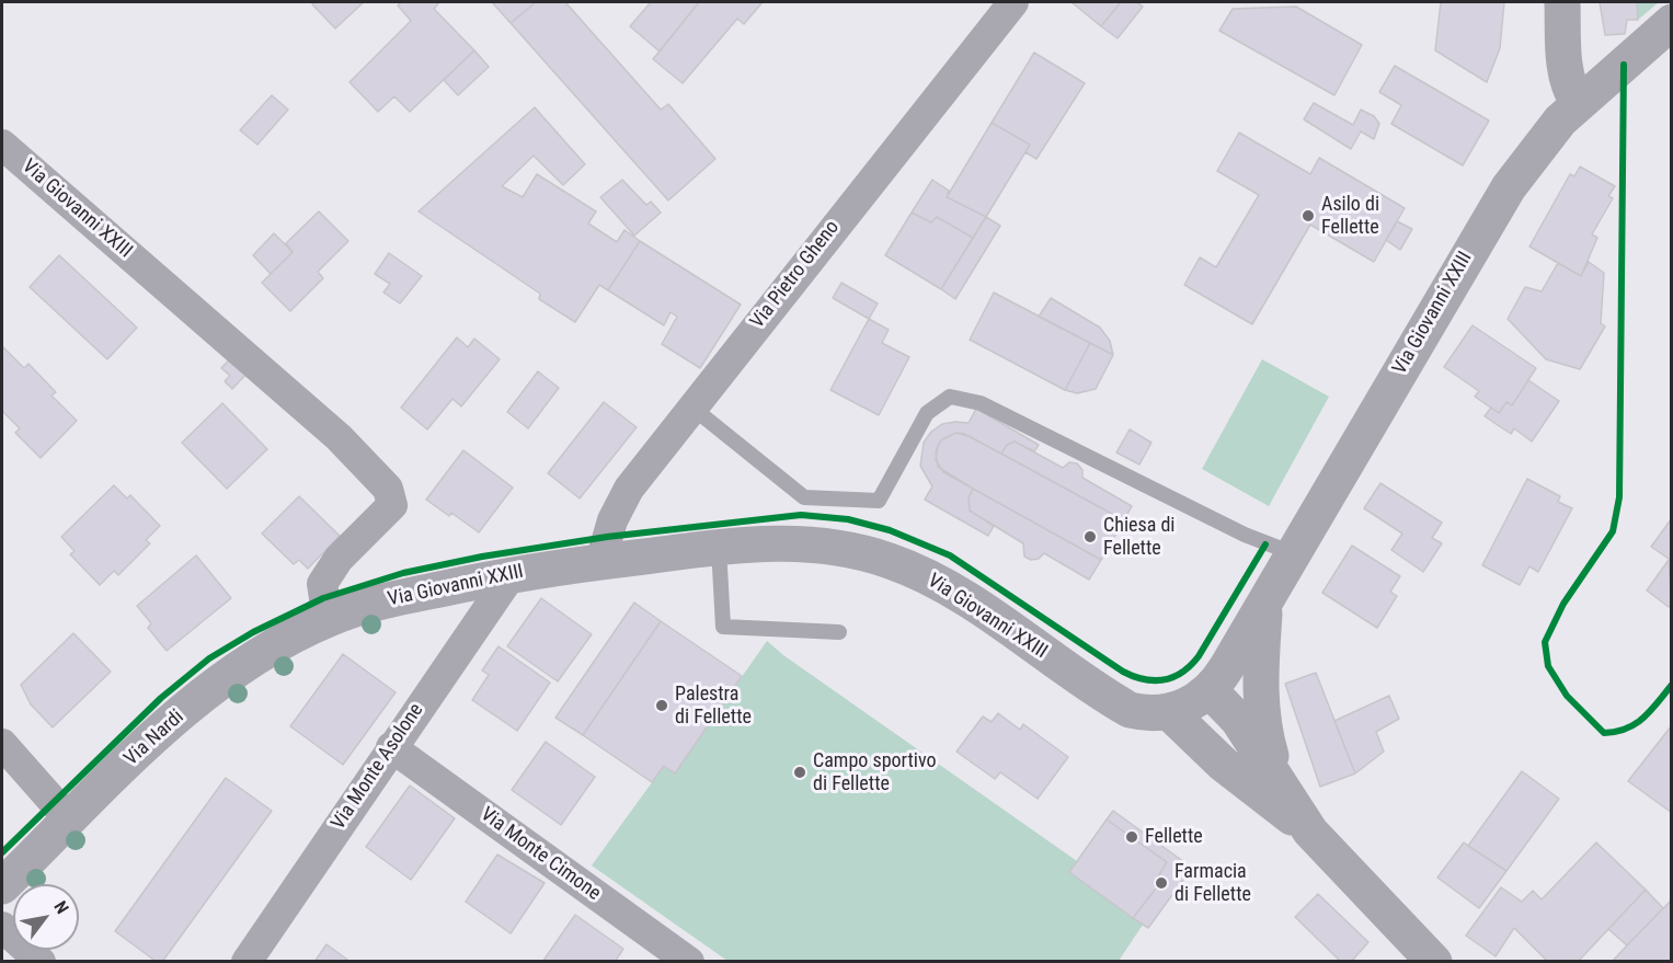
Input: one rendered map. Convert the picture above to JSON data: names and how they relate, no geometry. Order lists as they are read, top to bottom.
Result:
{
  "streets": {
    "main road": ["Via Giovanni XXIII", "Via Nardi"],
    "street": ["Via Pietro Gheno", "Via Monte Asolone", "Via Monte Cimone"]
  },
  "crossings": [
    ["Via Giovanni XXIII", "Via Pietro Gheno"],
    ["Via Giovanni XXIII", "Via Nardi"],
    ["Via Giovanni XXIII", "Via Monte Asolone"],
    ["Via Monte Asolone", "Via Monte Cimone"]
  ],
  "places": [
    "Asilo di Fellette",
    "Chiesa di Fellette",
    "Palestra di Fellette",
    "Campo sportivo di Fellette",
    "Fellette",
    "Farmacia di Fellette"
  ],
  "north": "top right"
}
